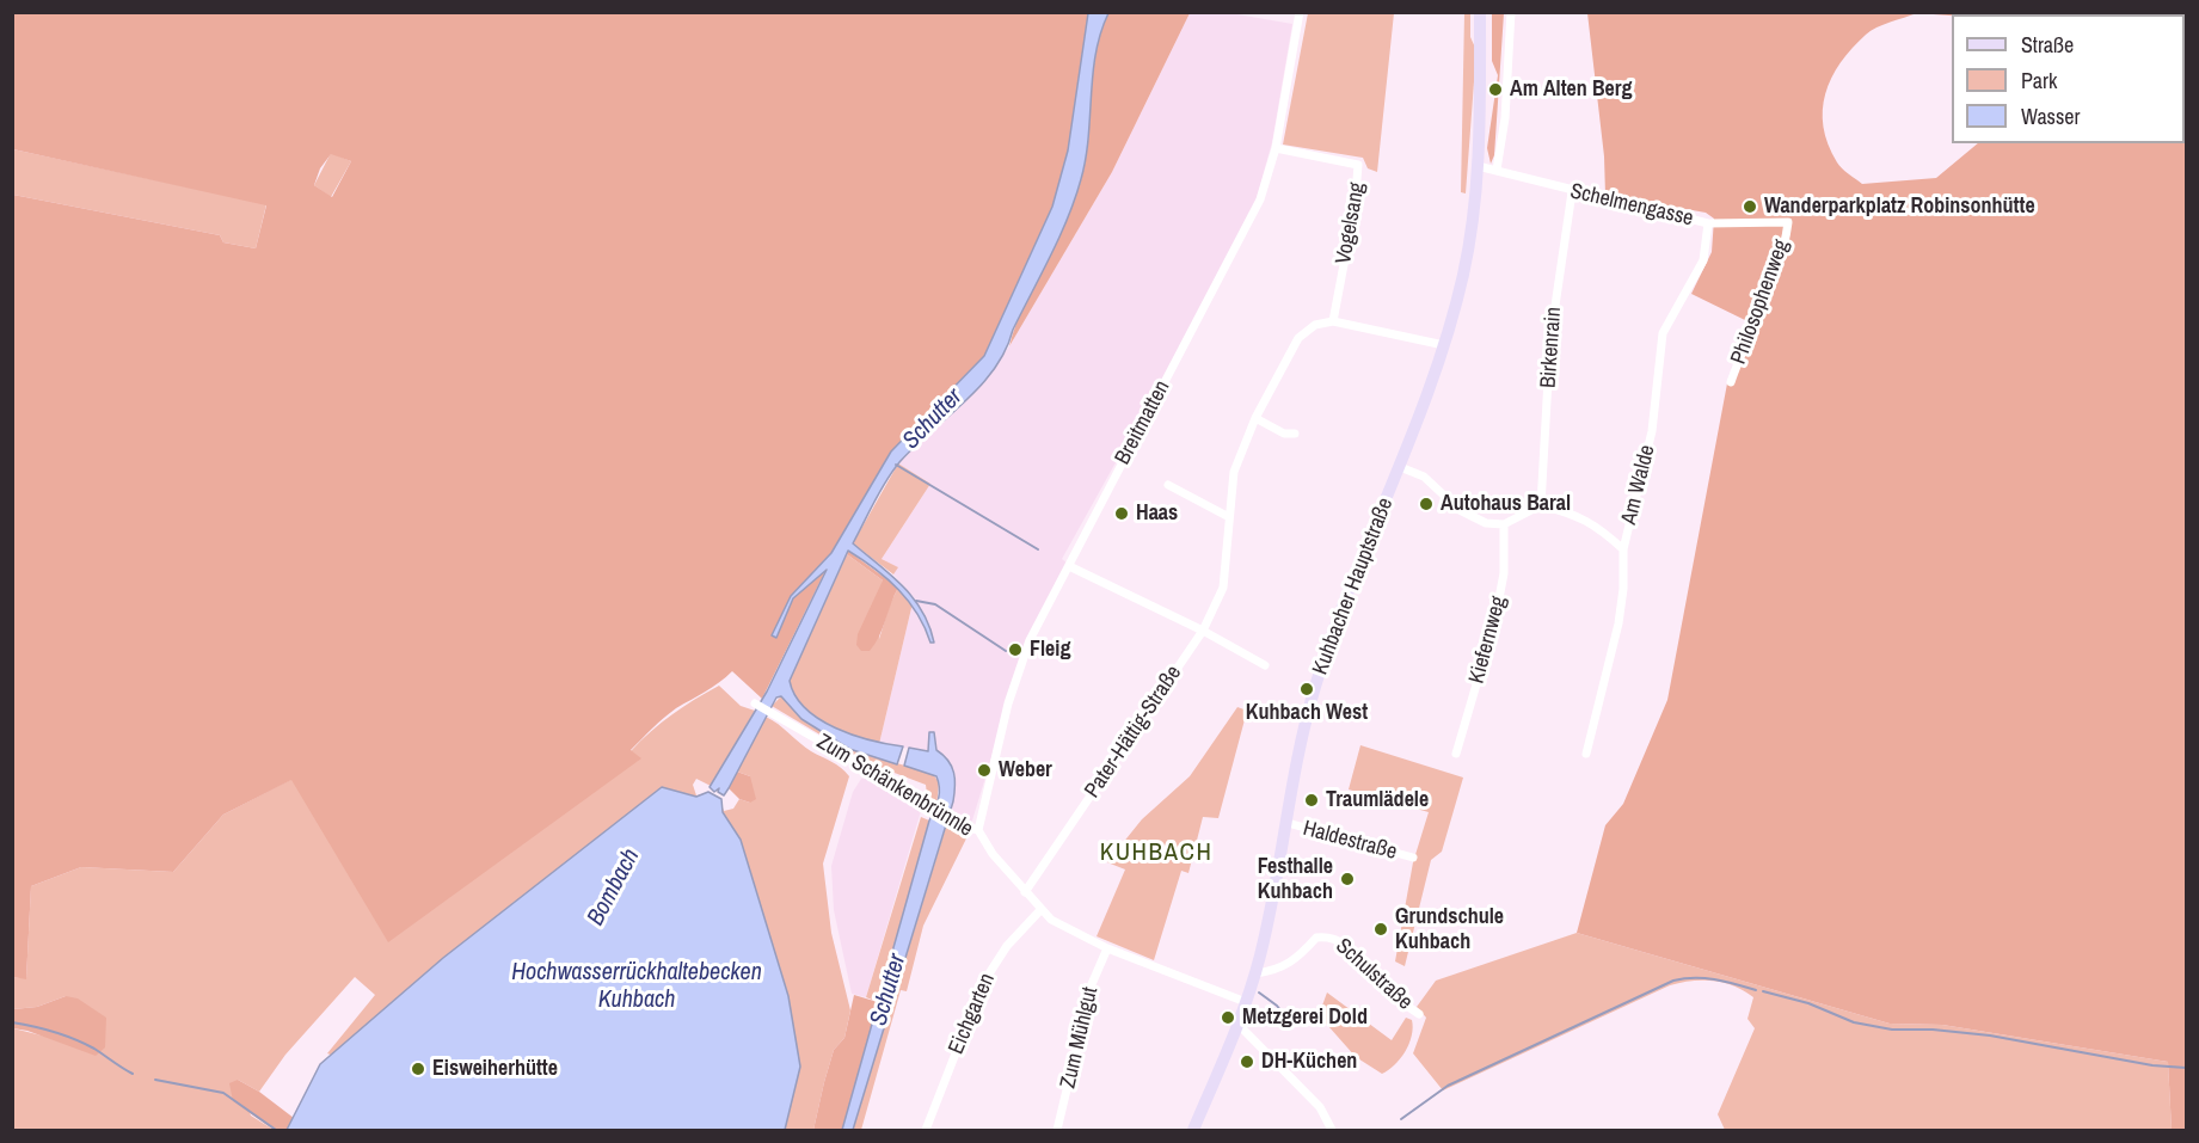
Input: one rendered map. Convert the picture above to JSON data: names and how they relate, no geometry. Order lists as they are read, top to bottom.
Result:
{
  "streets": {
    "main road": ["Kuhbacher Hauptstraße"],
    "street": [
      "Schelmengasse",
      "Vogelsang",
      "Philosophenweg",
      "Birkenrain",
      "Breitmatten",
      "Am Walde",
      "Kiefernweg",
      "Pater-Hättig-Straße",
      "Zum Schänkenbrünnle",
      "Haldestraße",
      "Schulstraße",
      "Eichgarten",
      "Zum Mühlgut"
    ]
  },
  "crossings": [
    ["Schelmengasse", "Philosophenweg"],
    ["Schelmengasse", "Birkenrain"],
    ["Schelmengasse", "Am Walde"],
    ["Schelmengasse", "Kuhbacher Hauptstraße"],
    ["Vogelsang", "Breitmatten"],
    ["Vogelsang", "Pater-Hättig-Straße"],
    ["Breitmatten", "Zum Schänkenbrünnle"],
    ["Kuhbacher Hauptstraße", "Zum Schänkenbrünnle"],
    ["Kuhbacher Hauptstraße", "Haldestraße"],
    ["Kuhbacher Hauptstraße", "Schulstraße"],
    ["Pater-Hättig-Straße", "Zum Schänkenbrünnle"],
    ["Zum Schänkenbrünnle", "Eichgarten"],
    ["Zum Schänkenbrünnle", "Zum Mühlgut"]
  ],
  "districts": ["KUHBACH"],
  "water": ["Schutter", "Bombach", "Hochwasserrückhaltebecken Kuhbach"],
  "places": [
    "Am Alten Berg",
    "Wanderparkplatz Robinsonhütte",
    "Autohaus Baral",
    "Haas",
    "Fleig",
    "Kuhbach West",
    "Weber",
    "Traumlädele",
    "Festhalle Kuhbach",
    "Grundschule Kuhbach",
    "Metzgerei Dold",
    "DH-Küchen",
    "Eisweiherhütte"
  ],
  "legend": ["Straße", "Park", "Wasser"]
}
